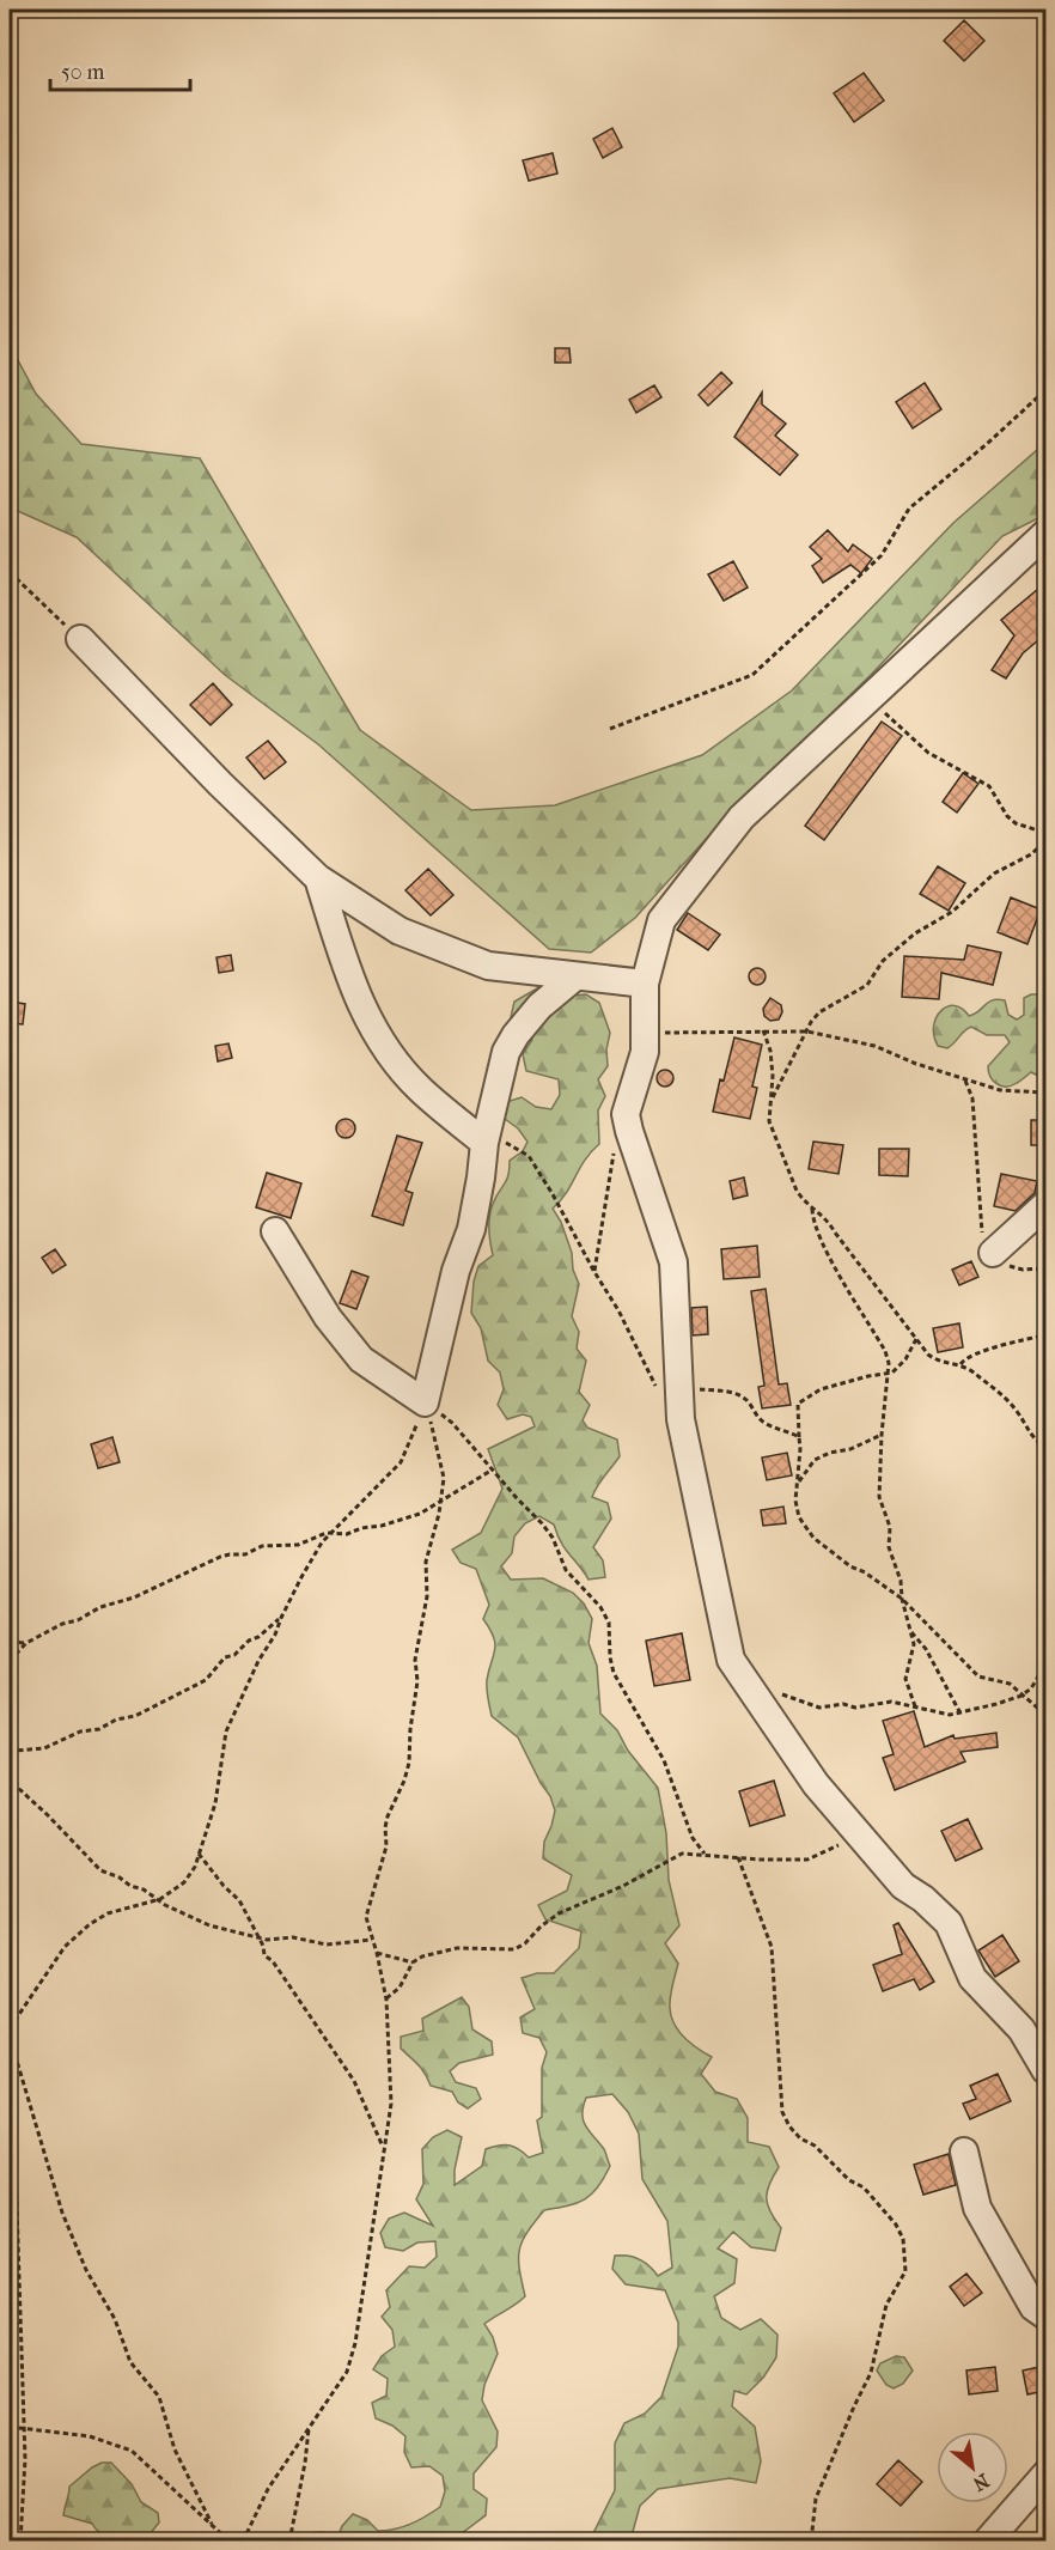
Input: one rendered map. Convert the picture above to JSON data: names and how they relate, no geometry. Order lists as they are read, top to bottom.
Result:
{
  "scale_bar": "50 m",
  "north": "bottom right"
}
